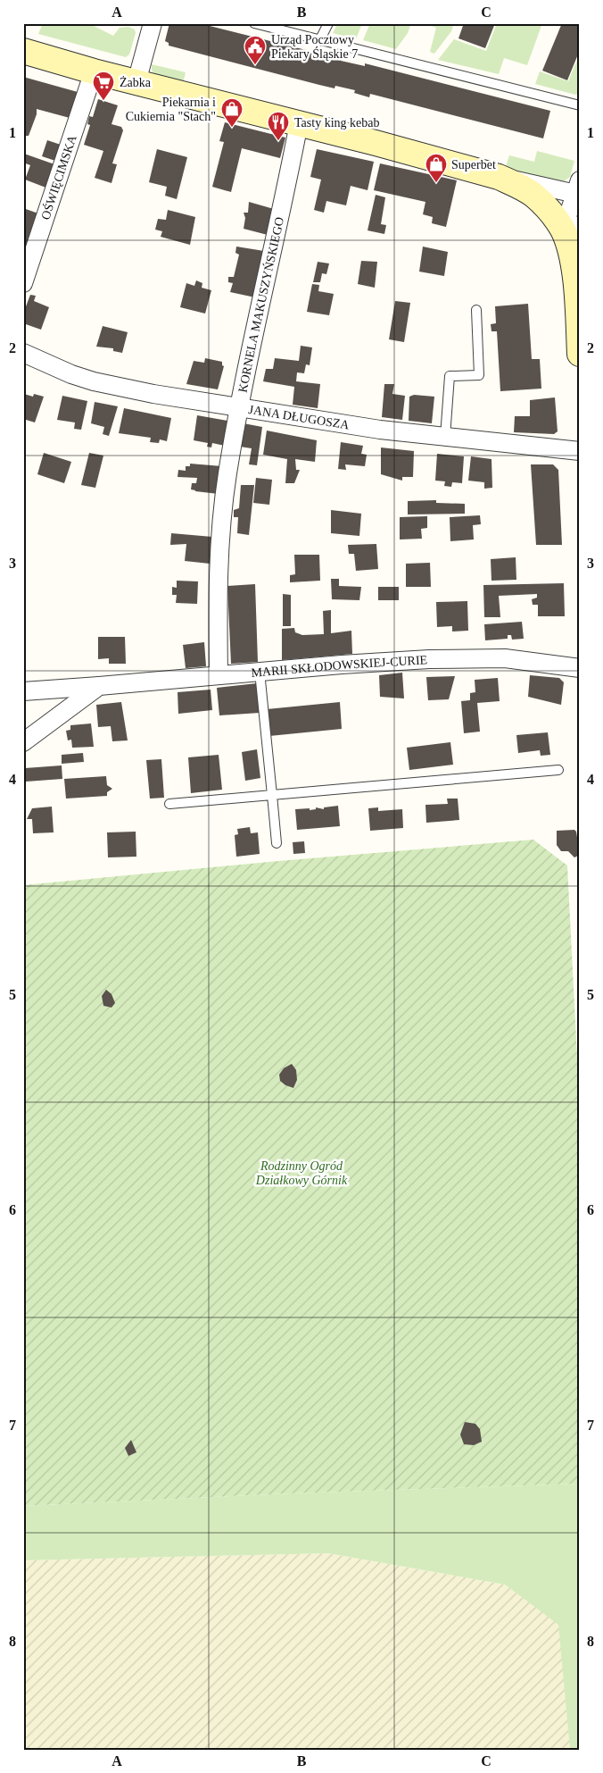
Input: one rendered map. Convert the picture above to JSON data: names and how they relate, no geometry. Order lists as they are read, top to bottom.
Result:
{
  "streets": {
    "street": [
      "OŚWIĘCIMSKA",
      "KORNELA MAKUSZYŃSKIEGO",
      "JANA DŁUGOSZA",
      "MARII SKŁODOWSKIEJ-CURIE"
    ]
  },
  "crossings": [
    ["KORNELA MAKUSZYŃSKIEGO", "JANA DŁUGOSZA"],
    ["KORNELA MAKUSZYŃSKIEGO", "MARII SKŁODOWSKIEJ-CURIE"]
  ],
  "parks": ["Rodzinny Ogród Działkowy Górnik"],
  "places": {
    "public building": ["Urząd Pocztowy Piekary Śląskie 7"],
    "supermarket": ["Żabka"],
    "shop": ["Piekarnia i Cukiernia \"Stach\"", "Superbet"],
    "restaurant": ["Tasty king kebab"]
  },
  "grid": {
    "columns": ["A", "B", "C"],
    "rows": [
      "1",
      "2",
      "3",
      "4",
      "5",
      "6",
      "7",
      "8"
    ]
  }
}
